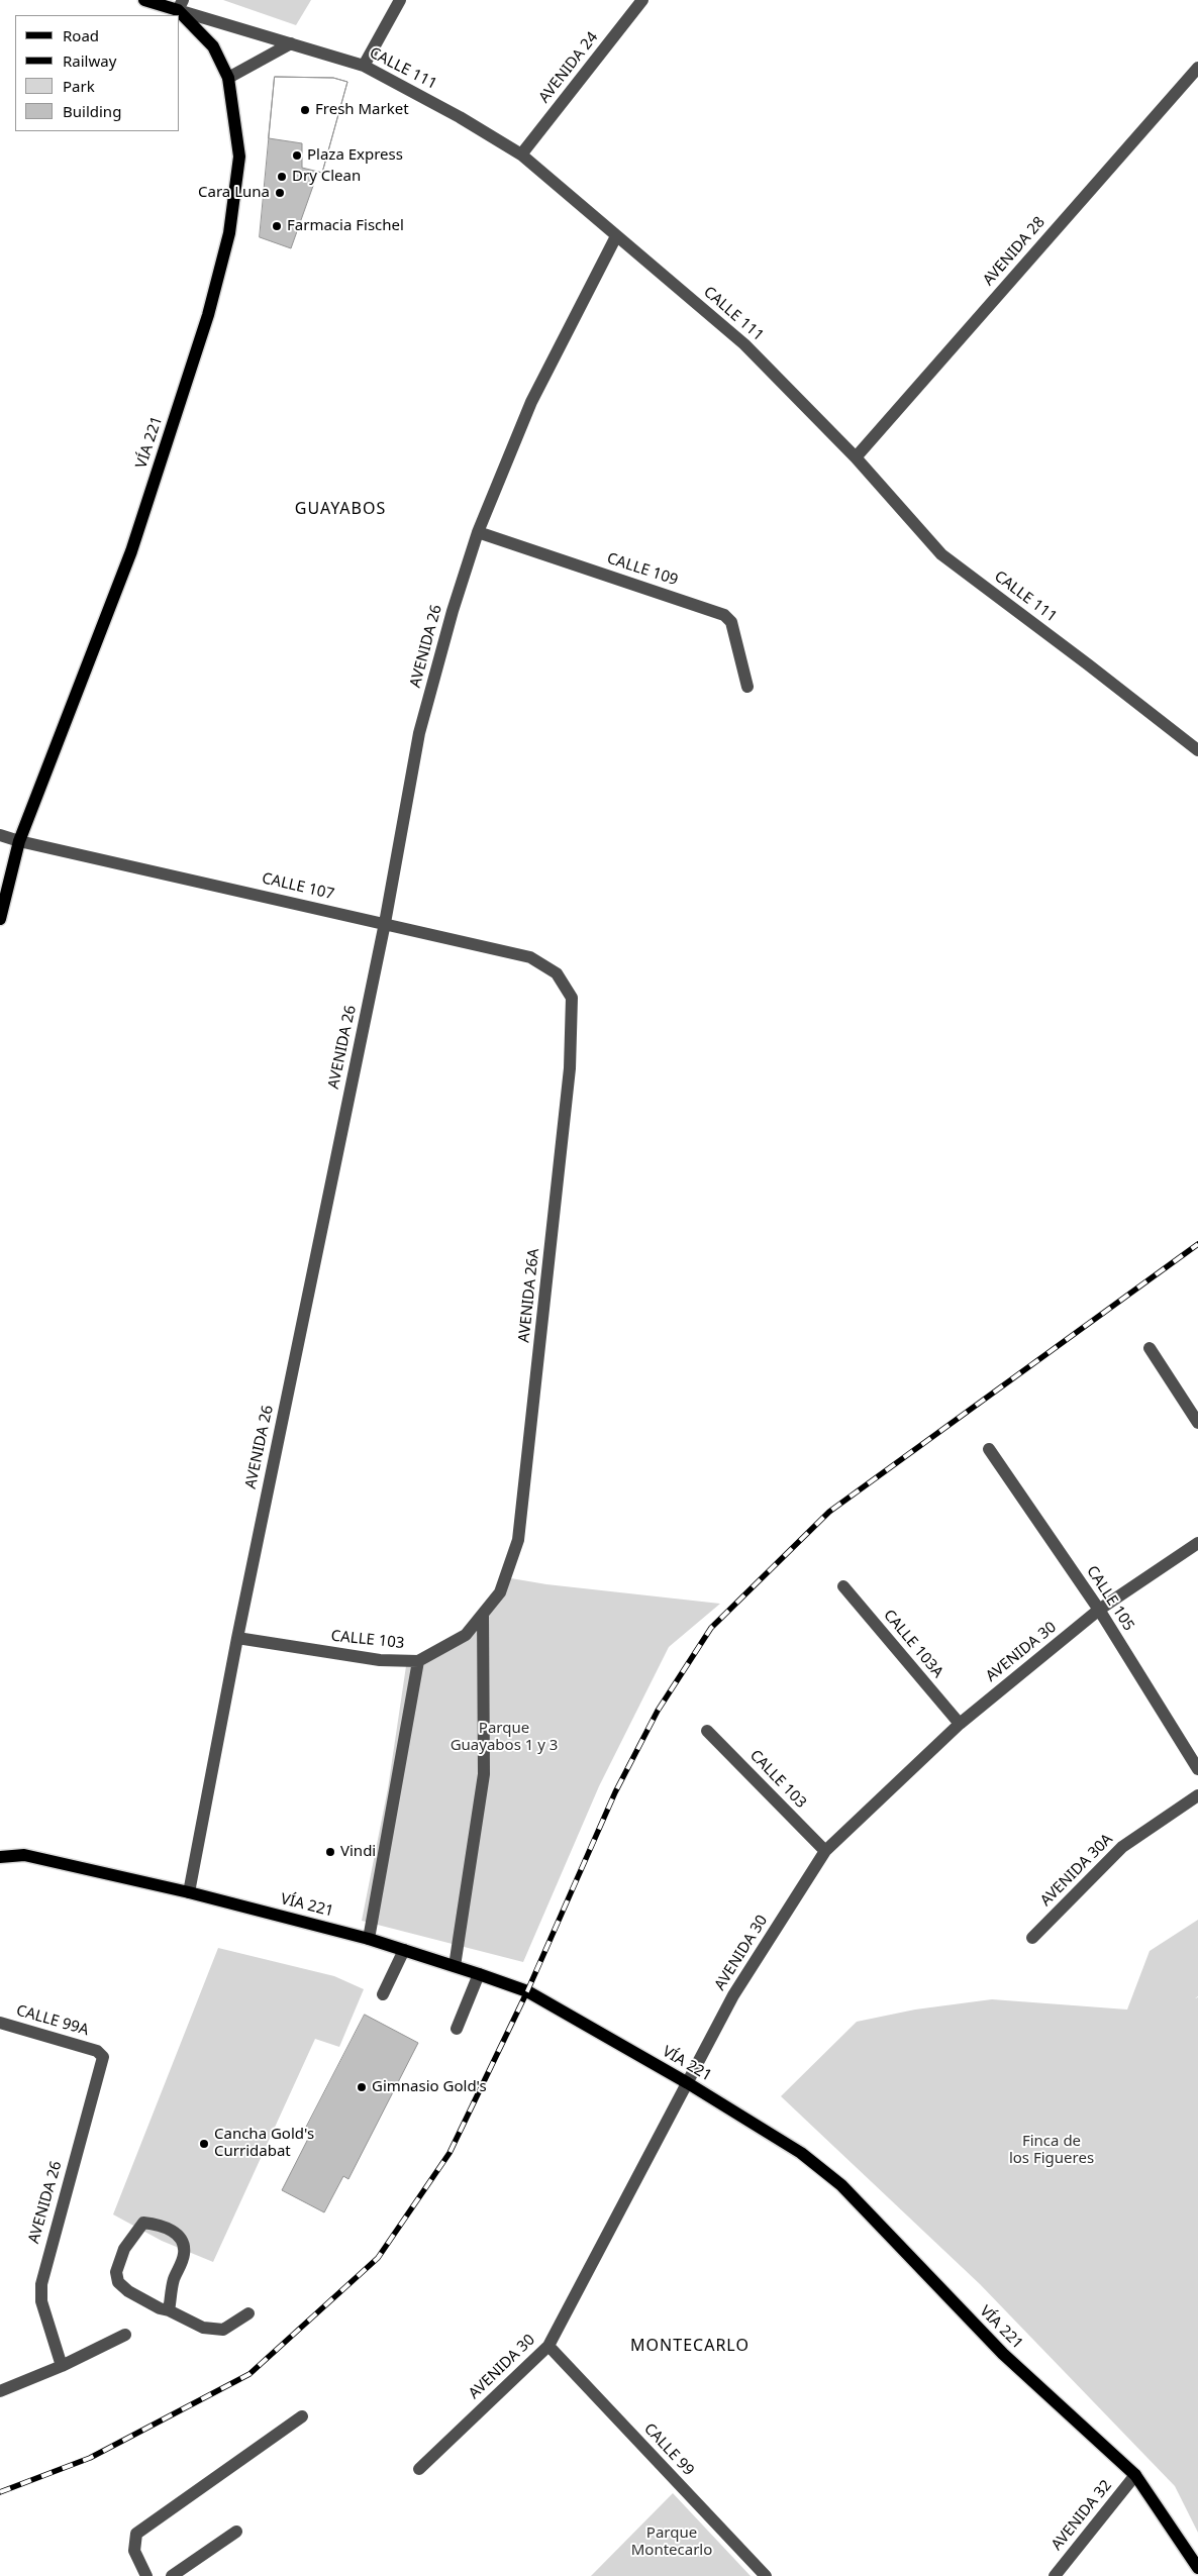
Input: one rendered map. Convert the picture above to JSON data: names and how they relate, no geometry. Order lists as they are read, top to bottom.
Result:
{
  "streets": {
    "main road": ["VÍA 221"],
    "street": [
      "AVENIDA 24",
      "CALLE 111",
      "AVENIDA 28",
      "CALLE 109",
      "AVENIDA 26",
      "CALLE 107",
      "AVENIDA 26A",
      "CALLE 105",
      "CALLE 103",
      "CALLE 103A",
      "AVENIDA 30",
      "AVENIDA 30A",
      "CALLE 99A",
      "CALLE 99",
      "AVENIDA 32"
    ]
  },
  "crossings": [
    ["AVENIDA 24", "CALLE 111"],
    ["CALLE 111", "AVENIDA 28"],
    ["CALLE 111", "VÍA 221"],
    ["CALLE 111", "AVENIDA 26"],
    ["VÍA 221", "AVENIDA 26"],
    ["VÍA 221", "CALLE 107"],
    ["VÍA 221", "AVENIDA 30"],
    ["VÍA 221", "AVENIDA 32"],
    ["CALLE 109", "AVENIDA 26"],
    ["AVENIDA 26", "CALLE 107"],
    ["AVENIDA 26", "CALLE 103"],
    ["AVENIDA 26", "CALLE 99A"],
    ["CALLE 107", "AVENIDA 26A"],
    ["AVENIDA 26A", "CALLE 103"],
    ["CALLE 105", "AVENIDA 30"],
    ["CALLE 103", "AVENIDA 30"],
    ["CALLE 103A", "AVENIDA 30"],
    ["AVENIDA 30", "CALLE 99"]
  ],
  "districts": ["GUAYABOS", "MONTECARLO"],
  "parks": ["Parque Guayabos 1 y 3", "Finca de los Figueres", "Parque Montecarlo"],
  "places": [
    "Fresh Market",
    "Plaza Express",
    "Dry Clean",
    "Cara Luna",
    "Farmacia Fischel",
    "Vindi",
    "Gimnasio Gold's",
    "Cancha Gold's Curridabat"
  ],
  "legend": [
    "Road",
    "Railway",
    "Park",
    "Building"
  ]
}
